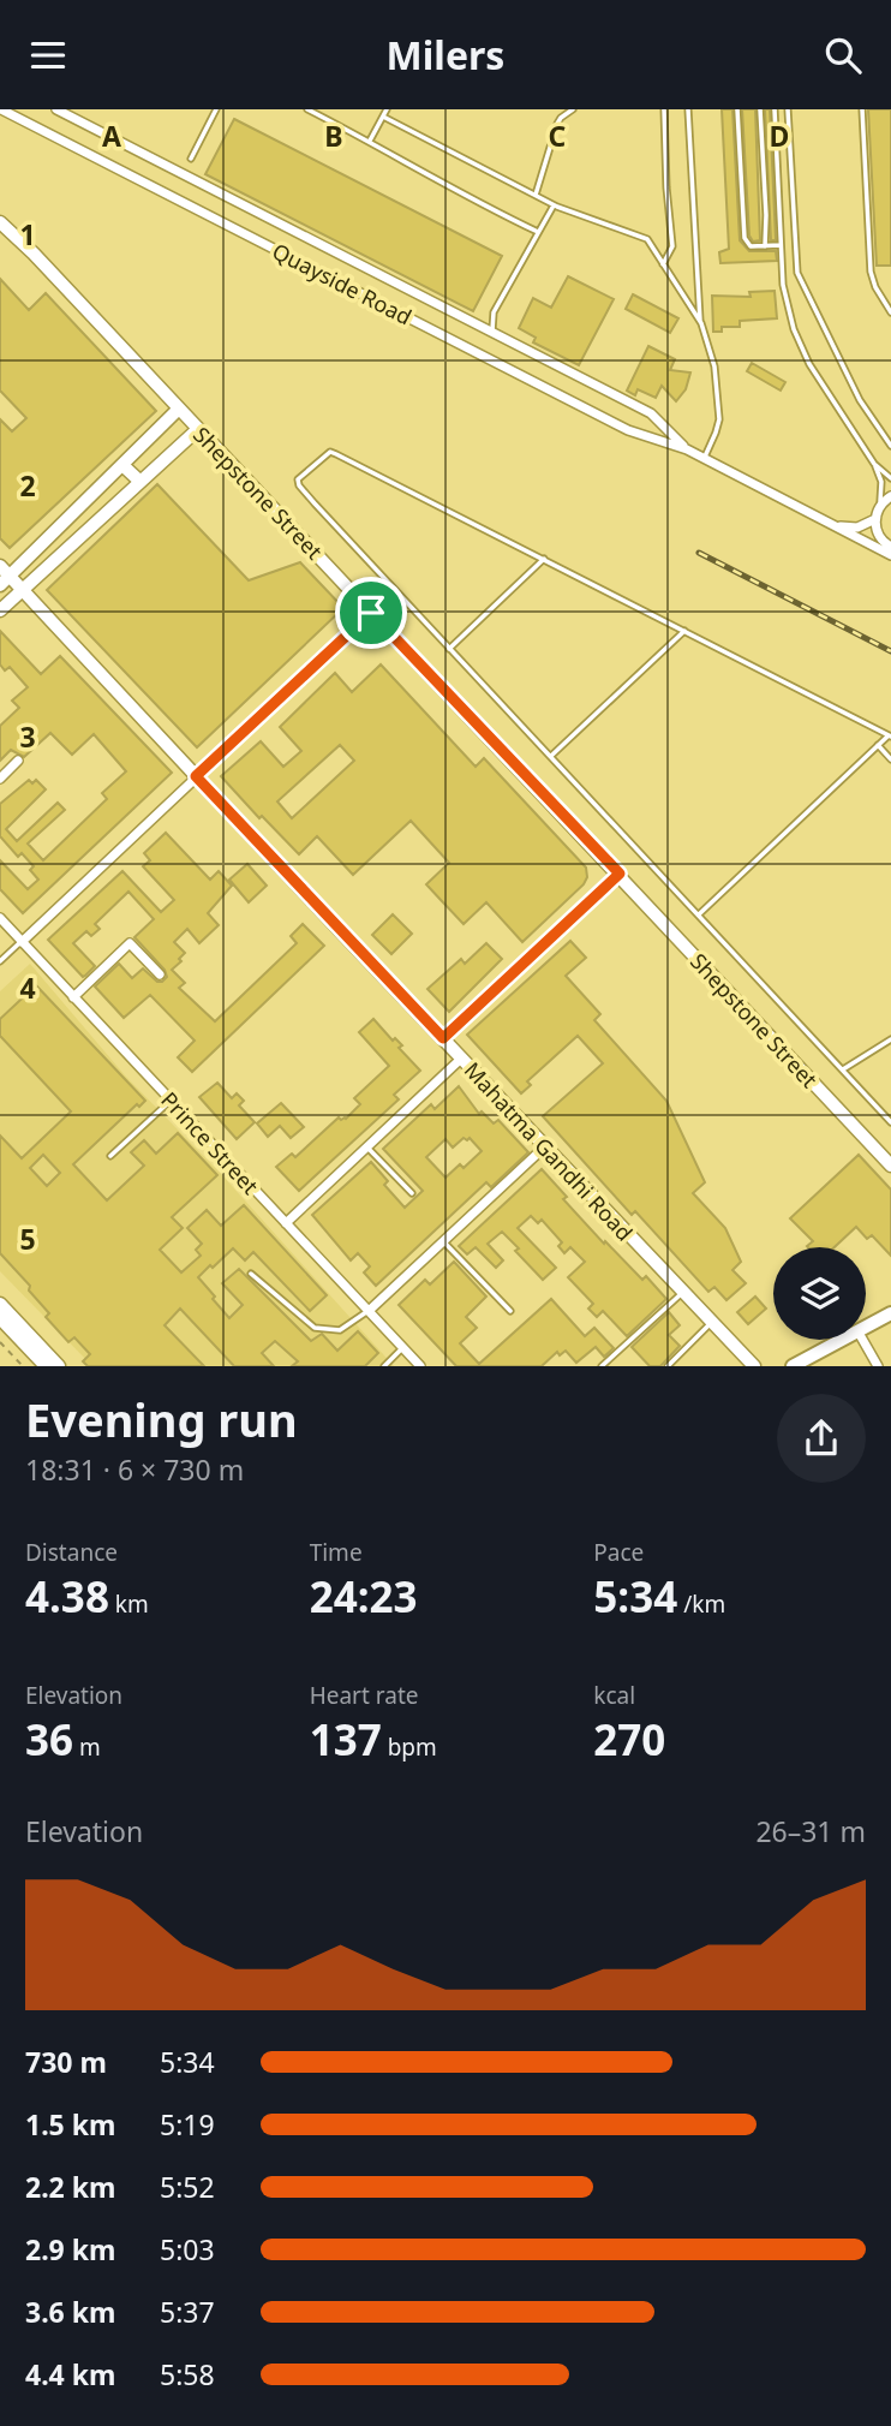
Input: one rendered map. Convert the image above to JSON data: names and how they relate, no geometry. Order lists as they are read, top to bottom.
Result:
{
  "streets": {
    "main road": ["Shepstone Street", "Mahatma Gandhi Road"],
    "street": ["Quayside Road", "Prince Street"]
  },
  "page": {
    "header": "Milers",
    "heading": ["Evening run", "18:31 · 6 × 730 m"],
    "stats": [
      ["Distance", "4.38 km"],
      ["Time", "24:23"],
      ["Pace", "5:34 /km"],
      ["Elevation", "36 m"],
      ["Heart rate", "137 bpm"],
      ["kcal", "270"]
    ],
    "chart": ["Elevation", "26–31 m"],
    "list": [
      {
        "name": "730 m",
        "note": "5:34"
      },
      {
        "name": "1.5 km",
        "note": "5:19"
      },
      {
        "name": "2.2 km",
        "note": "5:52"
      },
      {
        "name": "2.9 km",
        "note": "5:03"
      },
      {
        "name": "3.6 km",
        "note": "5:37"
      },
      {
        "name": "4.4 km",
        "note": "5:58"
      }
    ]
  },
  "grid": {
    "columns": [
      "A",
      "B",
      "C",
      "D"
    ],
    "rows": [
      "1",
      "2",
      "3",
      "4",
      "5"
    ]
  }
}
